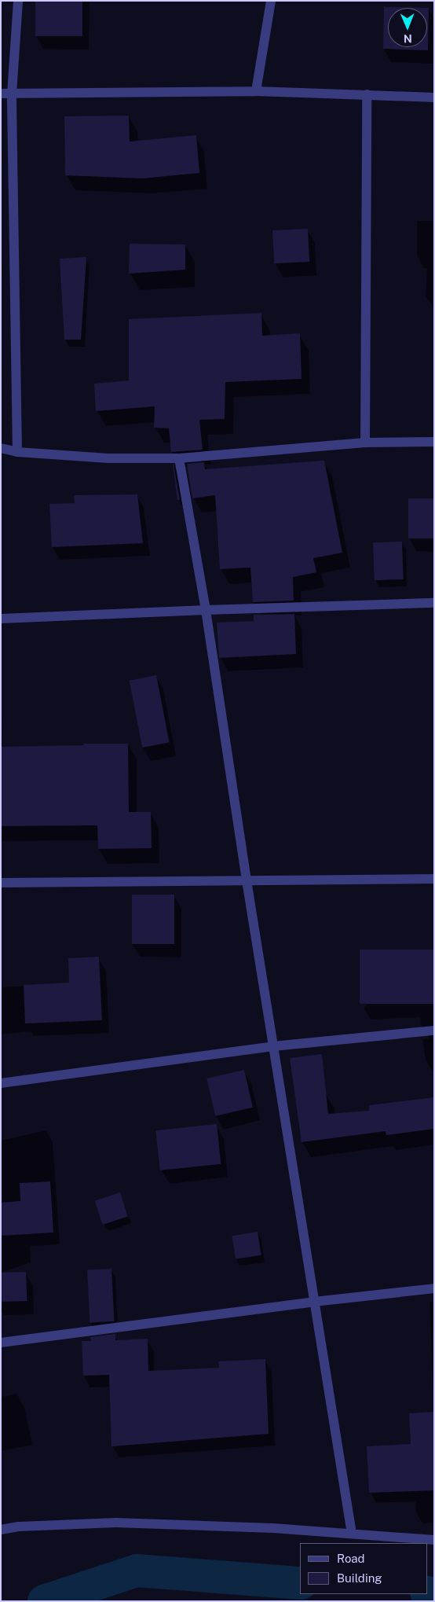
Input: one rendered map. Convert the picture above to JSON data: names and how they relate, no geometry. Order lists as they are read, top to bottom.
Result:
{
  "legend": ["Road", "Building"],
  "north": "bottom"
}
